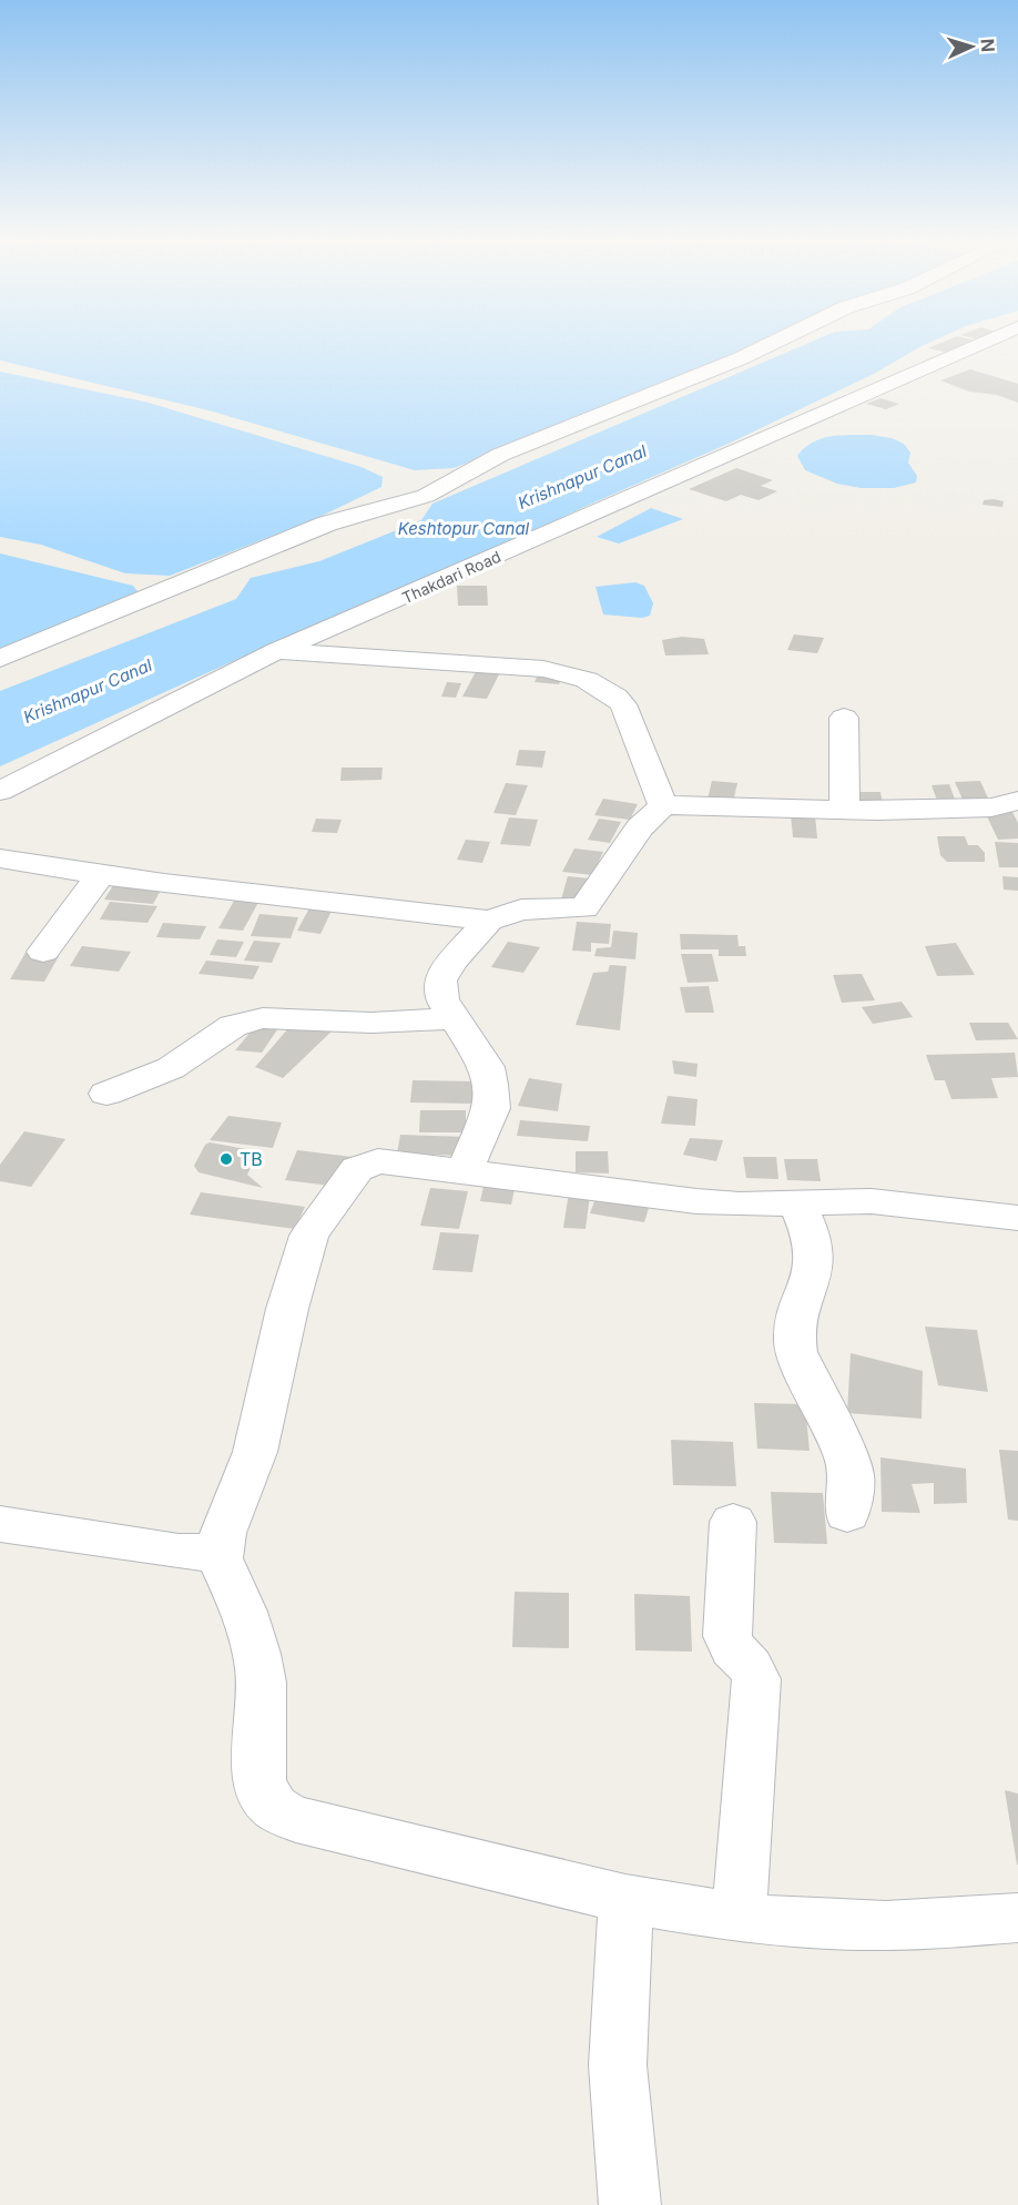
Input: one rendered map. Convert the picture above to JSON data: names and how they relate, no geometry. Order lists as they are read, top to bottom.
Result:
{
  "streets": {
    "street": ["Thakdari Road"]
  },
  "water": ["Krishnapur Canal", "Keshtopur Canal"],
  "places": ["TB"],
  "north": "right"
}
